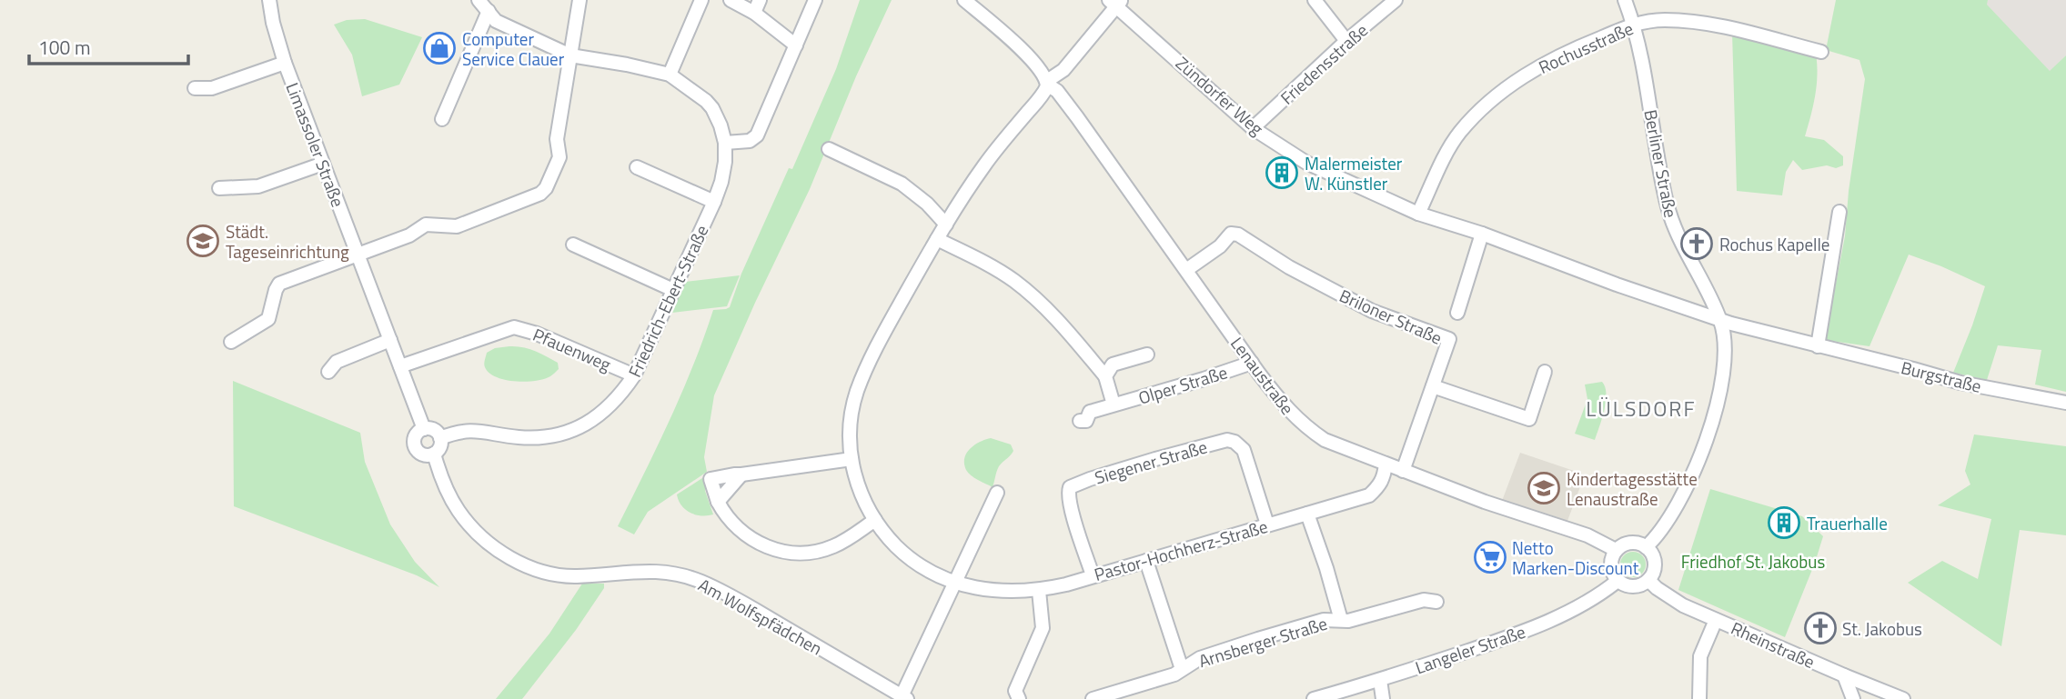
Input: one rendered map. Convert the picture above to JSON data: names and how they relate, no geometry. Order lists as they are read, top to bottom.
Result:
{
  "streets": {
    "street": [
      "Rochusstraße",
      "Friedensstraße",
      "Zündorfer Weg",
      "Limassoler Straße",
      "Berliner Straße",
      "Friedrich-Ebert-Straße",
      "Briloner Straße",
      "Pfauenweg",
      "Lenaustraße",
      "Burgstraße",
      "Olper Straße",
      "Siegener Straße",
      "Pastor-Hochherz-Straße",
      "Am Wolfspfädchen",
      "Arnsberger Straße",
      "Rheinstraße",
      "Langeler Straße"
    ]
  },
  "crossings": [
    ["Rochusstraße", "Zündorfer Weg"],
    ["Rochusstraße", "Berliner Straße"],
    ["Friedensstraße", "Zündorfer Weg"],
    ["Zündorfer Weg", "Berliner Straße"],
    ["Zündorfer Weg", "Burgstraße"],
    ["Zündorfer Weg", "Pastor-Hochherz-Straße"],
    ["Limassoler Straße", "Friedrich-Ebert-Straße"],
    ["Limassoler Straße", "Pfauenweg"],
    ["Limassoler Straße", "Am Wolfspfädchen"],
    ["Berliner Straße", "Burgstraße"],
    ["Friedrich-Ebert-Straße", "Pfauenweg"],
    ["Friedrich-Ebert-Straße", "Am Wolfspfädchen"],
    ["Briloner Straße", "Lenaustraße"],
    ["Lenaustraße", "Olper Straße"],
    ["Lenaustraße", "Pastor-Hochherz-Straße"],
    ["Lenaustraße", "Rheinstraße"],
    ["Lenaustraße", "Langeler Straße"],
    ["Siegener Straße", "Pastor-Hochherz-Straße"],
    ["Rheinstraße", "Langeler Straße"]
  ],
  "districts": ["LÜLSDORF"],
  "parks": ["Friedhof St. Jakobus"],
  "places": {
    "shop": ["Computer Service Clauer"],
    "building": ["Malermeister W. Künstler", "Trauerhalle"],
    "school or university": ["Städt. Tageseinrichtung", "Kindertagesstätte Lenaustraße"],
    "church": ["Rochus Kapelle", "St. Jakobus"],
    "supermarket": ["Netto Marken-Discount"]
  },
  "scale_bar": "100 m"
}
